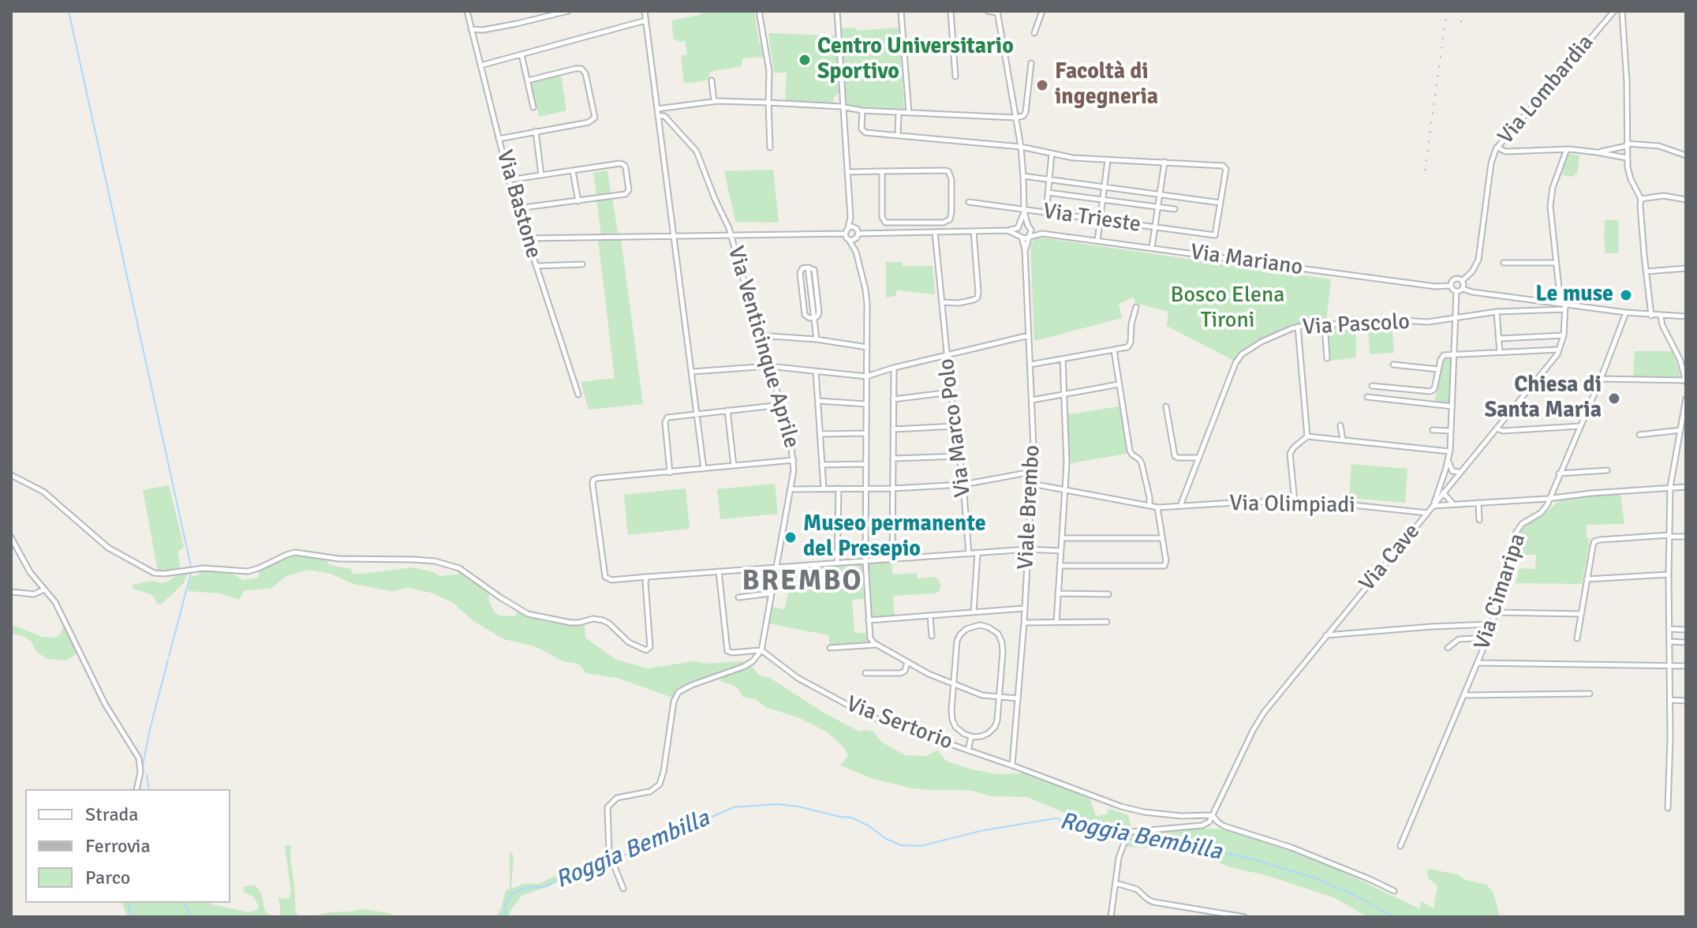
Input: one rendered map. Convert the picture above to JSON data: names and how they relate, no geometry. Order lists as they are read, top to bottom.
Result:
{
  "streets": {
    "street": [
      "Via Lombardia",
      "Via Bastone",
      "Via Trieste",
      "Via Mariano",
      "Via Pascolo",
      "Via Venticinque Aprile",
      "Via Marco Polo",
      "Via Olimpiadi",
      "Viale Brembo",
      "Via Cave",
      "Via Cimaripa",
      "Via Sertorio"
    ]
  },
  "crossings": [
    ["Via Lombardia", "Via Mariano"],
    ["Via Mariano", "Viale Brembo"],
    ["Via Pascolo", "Via Olimpiadi"],
    ["Via Pascolo", "Via Cave"],
    ["Via Venticinque Aprile", "Via Sertorio"],
    ["Via Olimpiadi", "Viale Brembo"],
    ["Via Olimpiadi", "Via Cave"],
    ["Viale Brembo", "Via Sertorio"],
    ["Via Cave", "Via Sertorio"]
  ],
  "districts": ["BREMBO"],
  "water": ["Roggia Bembilla"],
  "parks": ["Bosco Elena Tironi"],
  "places": [
    "Centro Universitario Sportivo",
    "Facoltà di ingegneria",
    "Le muse",
    "Chiesa di Santa Maria",
    "Museo permanente del Presepio"
  ],
  "legend": ["Strada", "Ferrovia", "Parco"]
}
